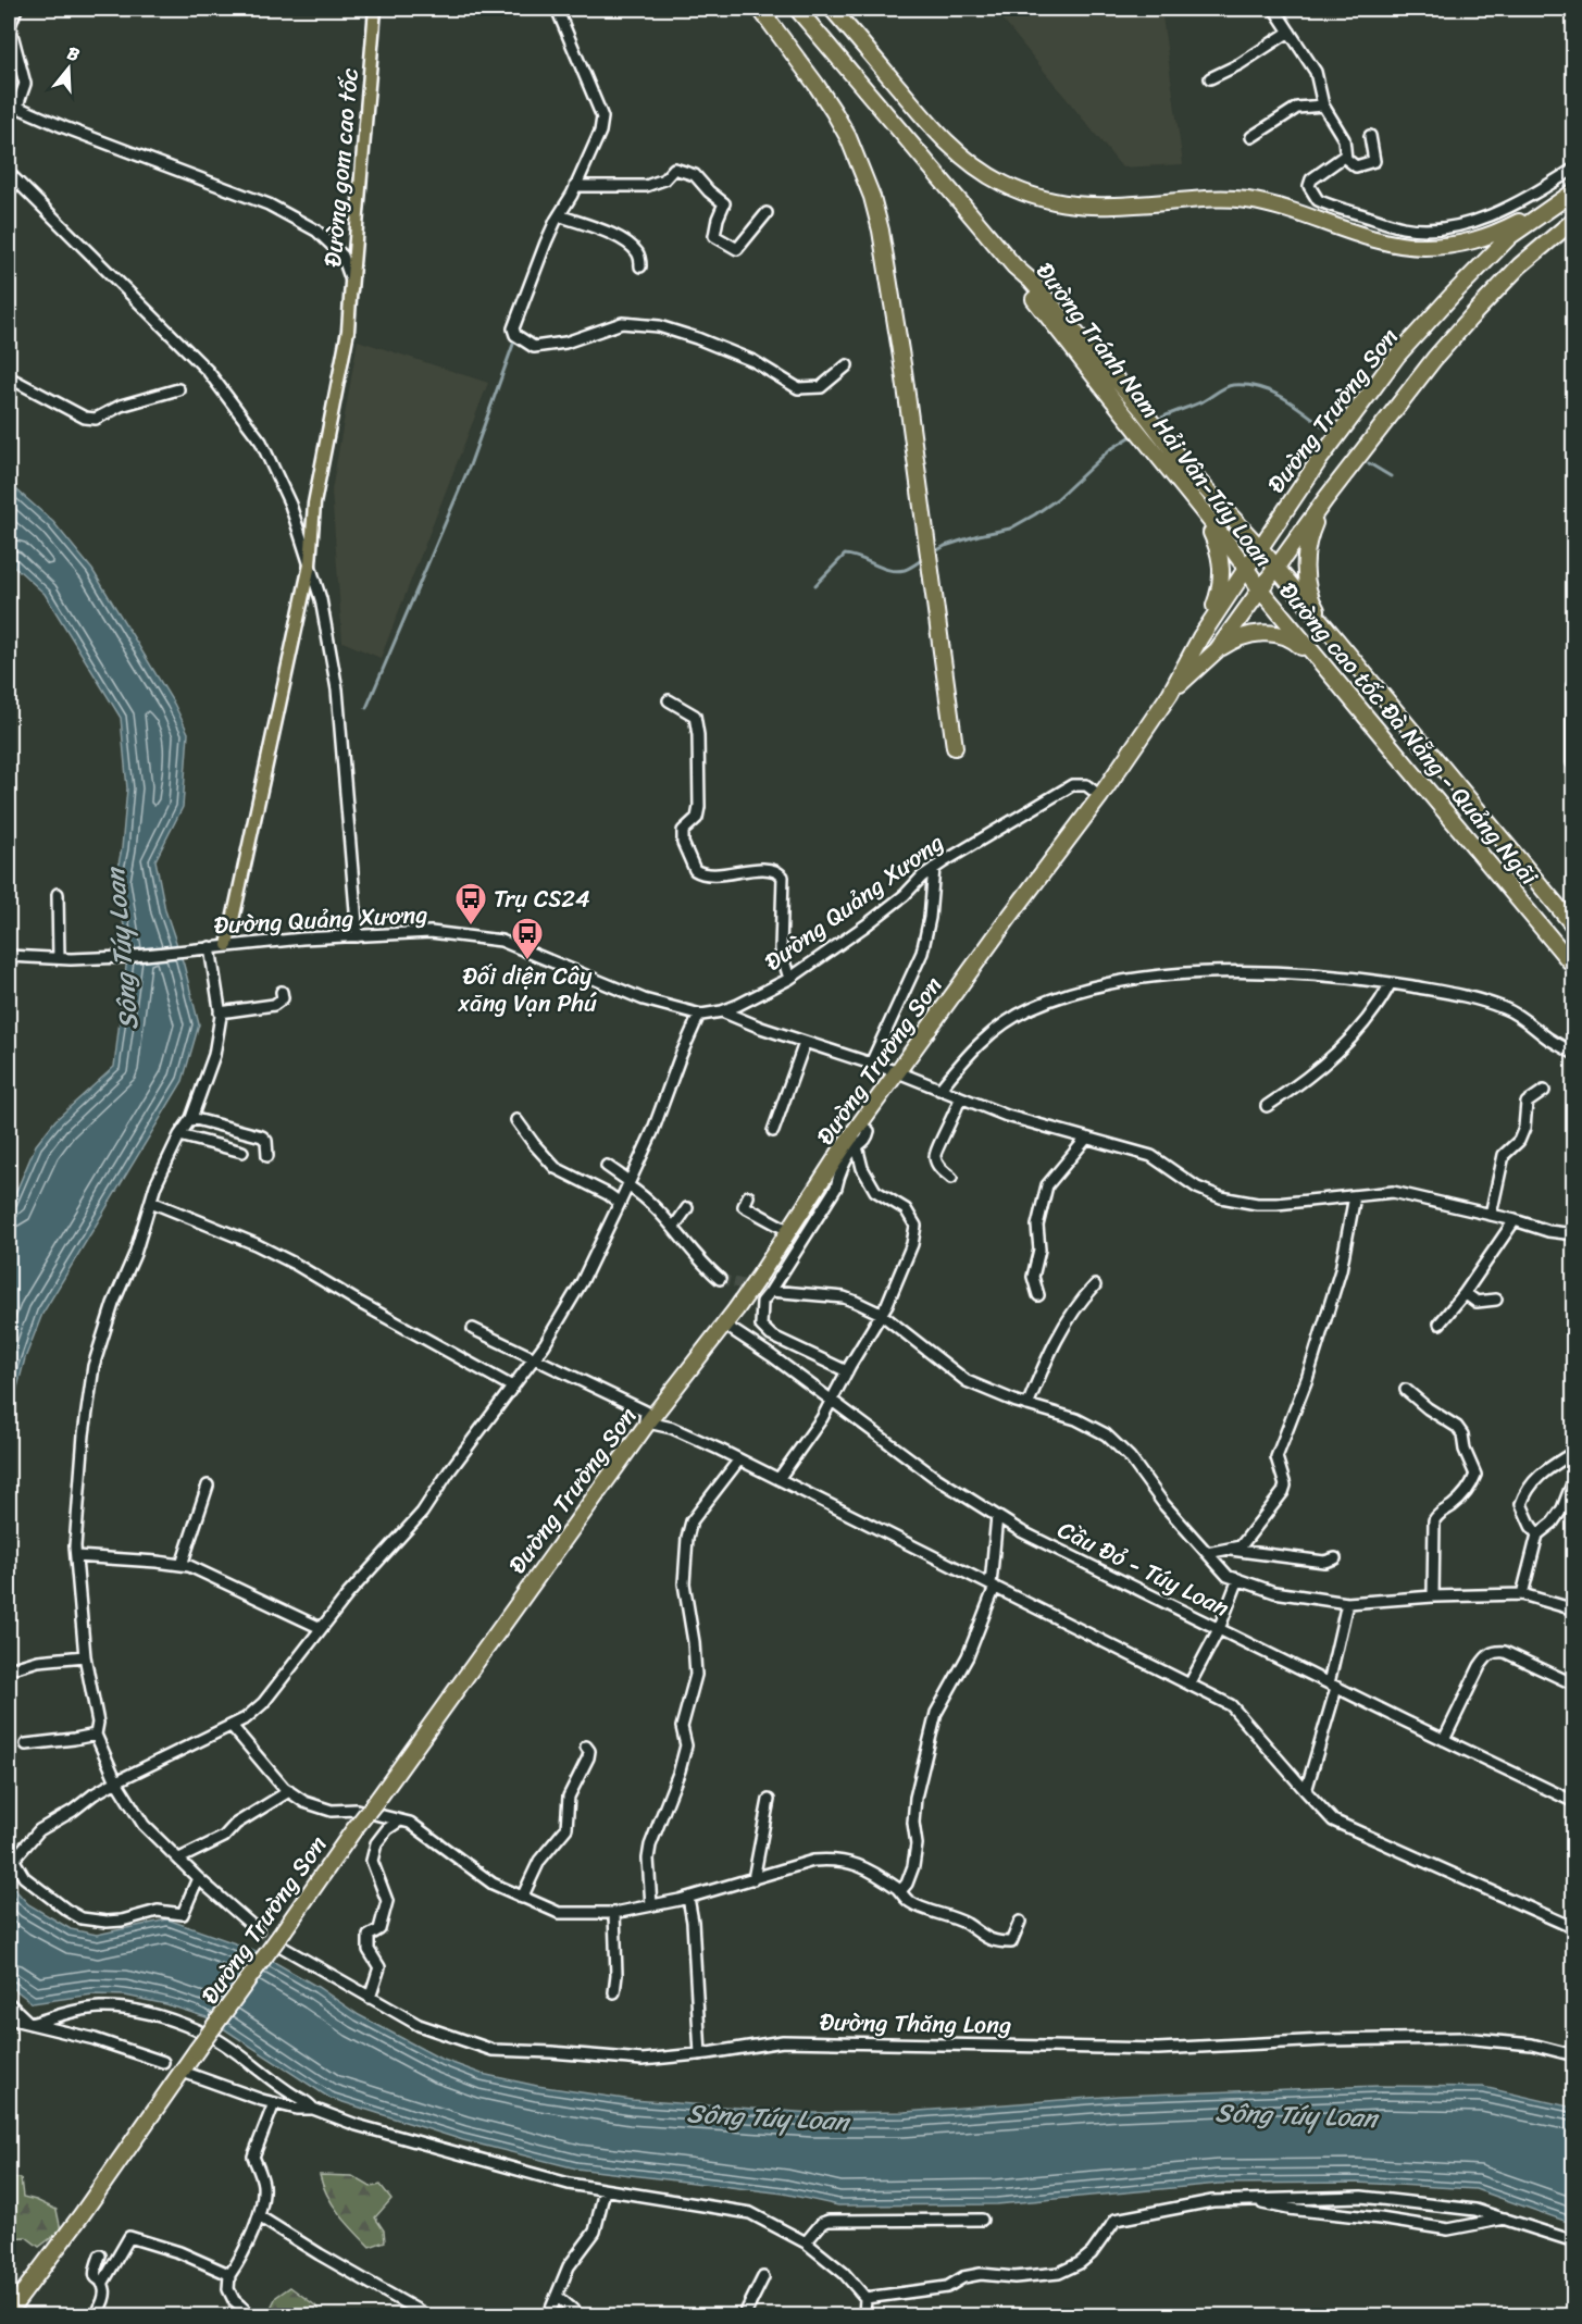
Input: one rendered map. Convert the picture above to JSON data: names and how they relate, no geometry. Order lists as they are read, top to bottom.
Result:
{
  "streets": {
    "highway": ["Đường Trường Sơn", "Đường Tránh Nam Hải Vân-Túy Loan", "Đường cao tốc Đà Nẵng - Quảng Ngãi"],
    "main road": ["Đường gom cao tốc"],
    "street": ["Đường Quảng Xương", "Cầu Đỏ - Túy Loan", "Đường Thăng Long"]
  },
  "crossings": [
    ["Đường Trường Sơn", "Đường Tránh Nam Hải Vân-Túy Loan"],
    ["Đường Trường Sơn", "Đường cao tốc Đà Nẵng - Quảng Ngãi"],
    ["Đường Trường Sơn", "Đường Quảng Xương"],
    ["Đường Trường Sơn", "Cầu Đỏ - Túy Loan"],
    ["Đường Tránh Nam Hải Vân-Túy Loan", "Đường cao tốc Đà Nẵng - Quảng Ngãi"]
  ],
  "water": ["Sông Túy Loan"],
  "places": {
    "bus stop": ["Trụ CS24", "Đối diện Cây xăng Vạn Phú"]
  },
  "north": "top"
}
